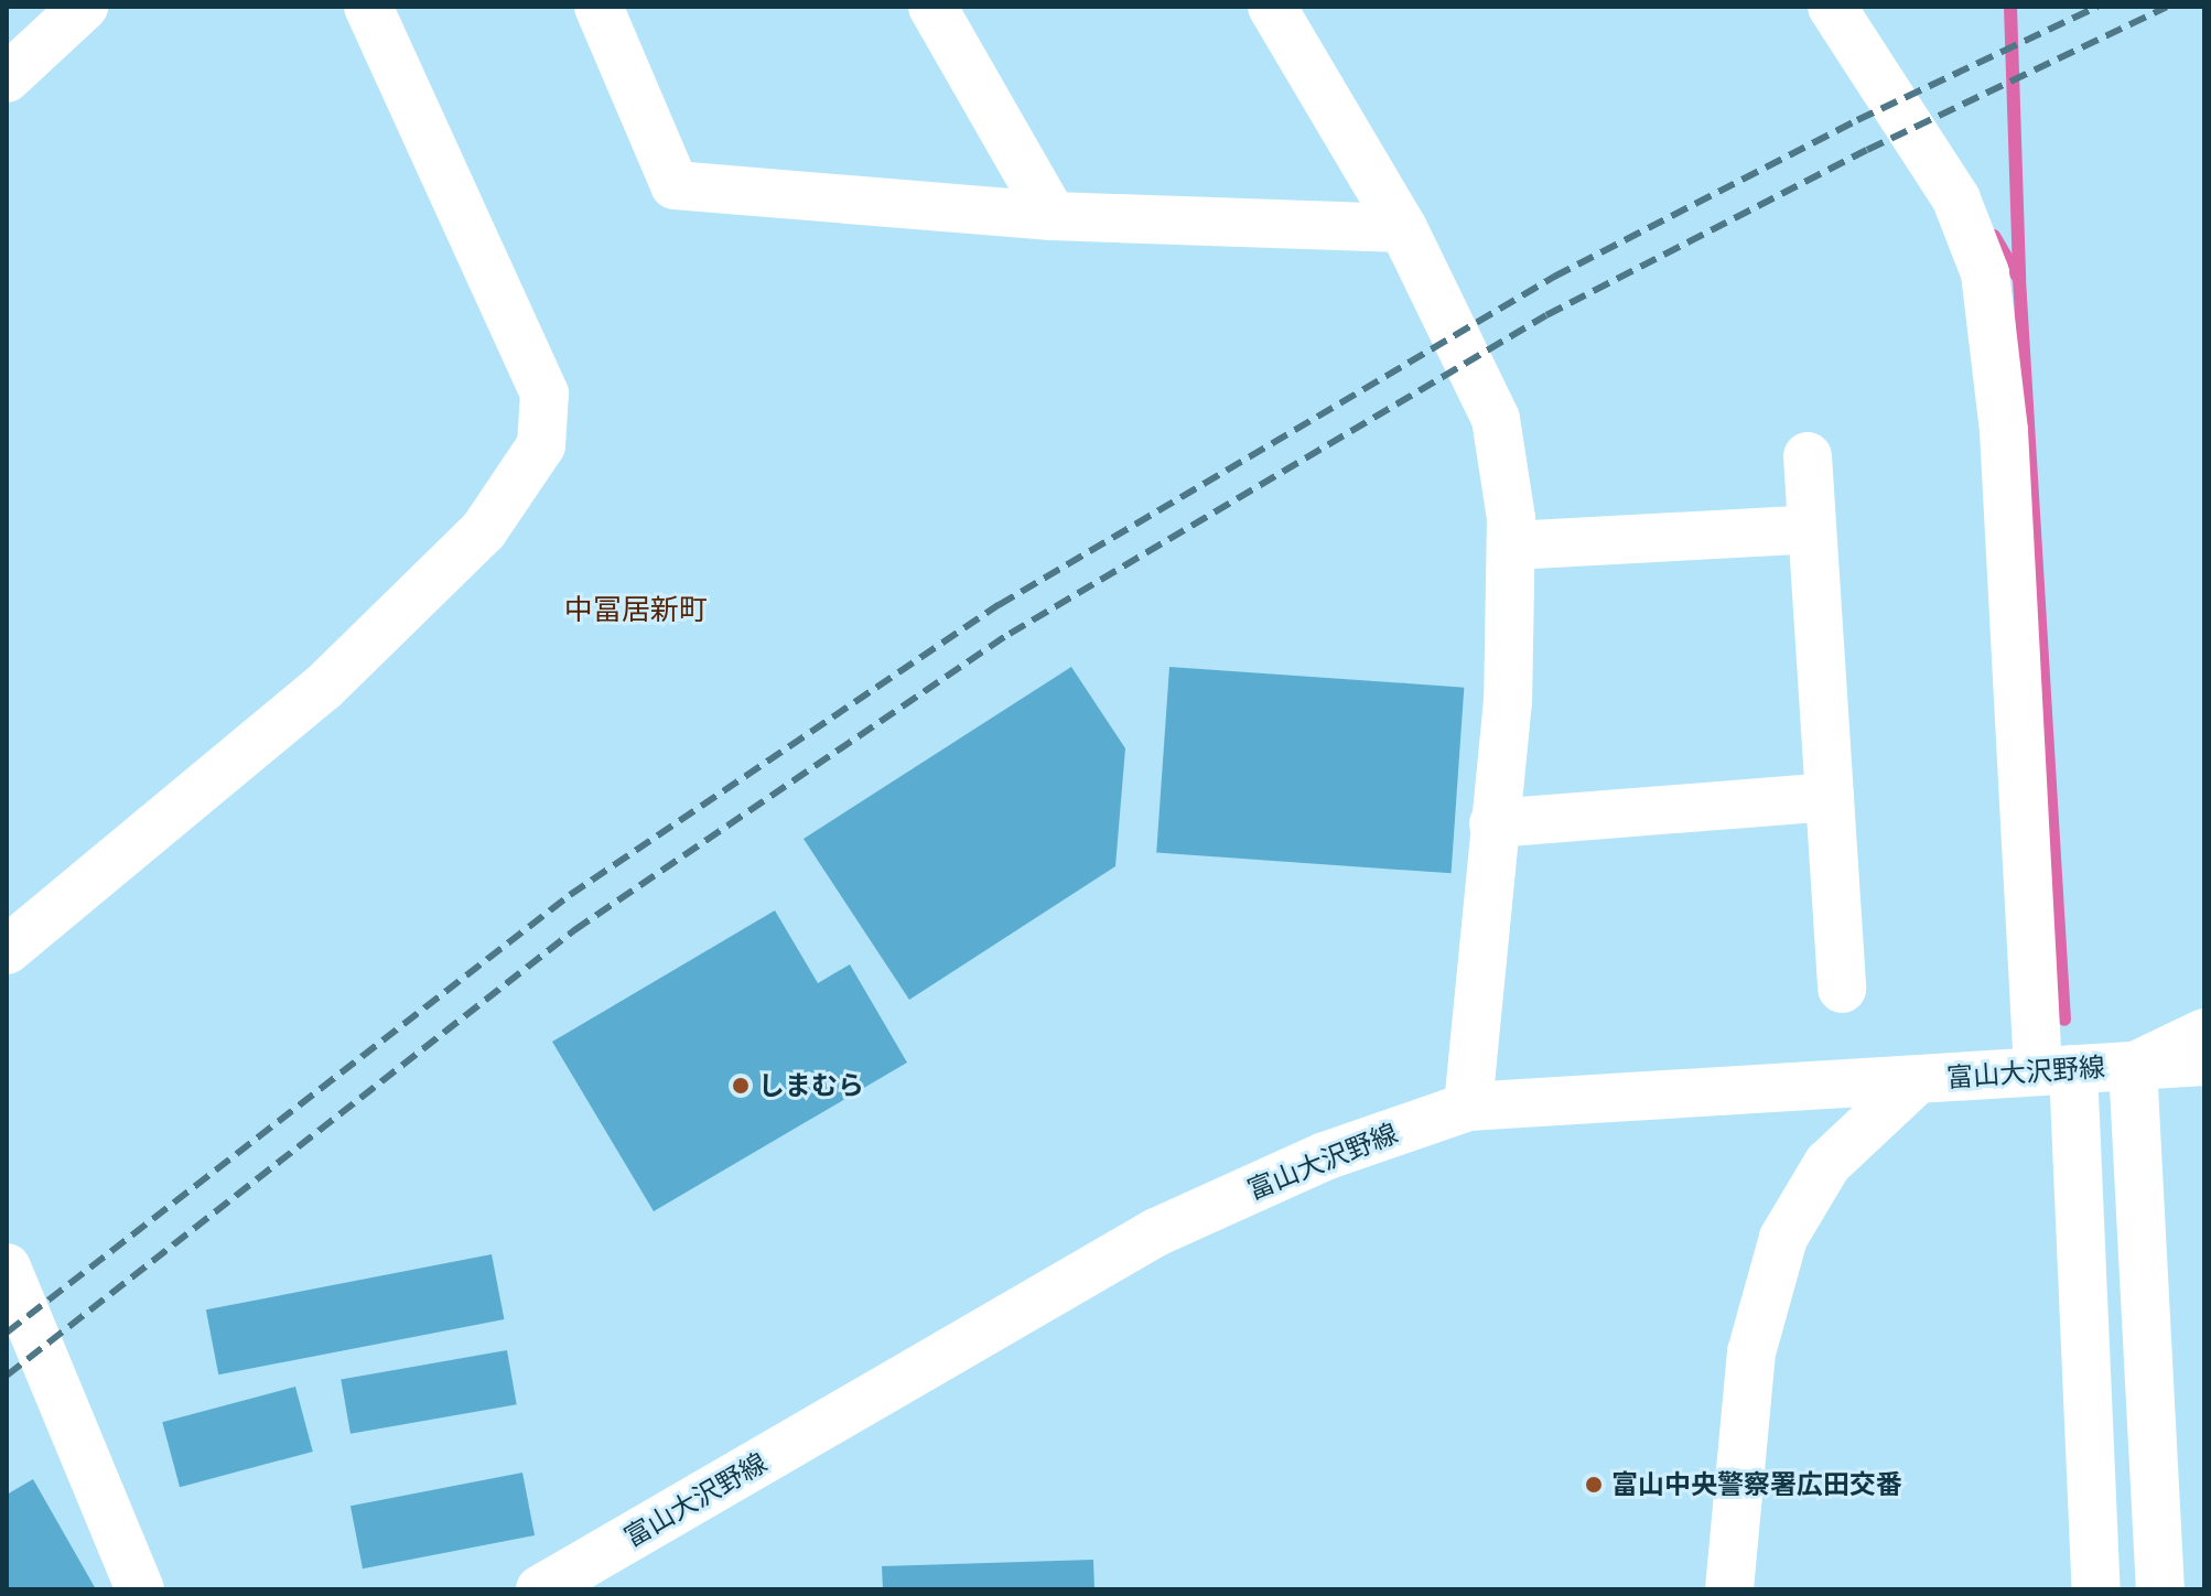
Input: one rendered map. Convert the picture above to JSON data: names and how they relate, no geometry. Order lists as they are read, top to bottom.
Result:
{
  "streets": {
    "street": ["富山大沢野線"]
  },
  "districts": ["中冨居新町"],
  "places": ["しまむら", "富山中央警察署広田交番"]
}
